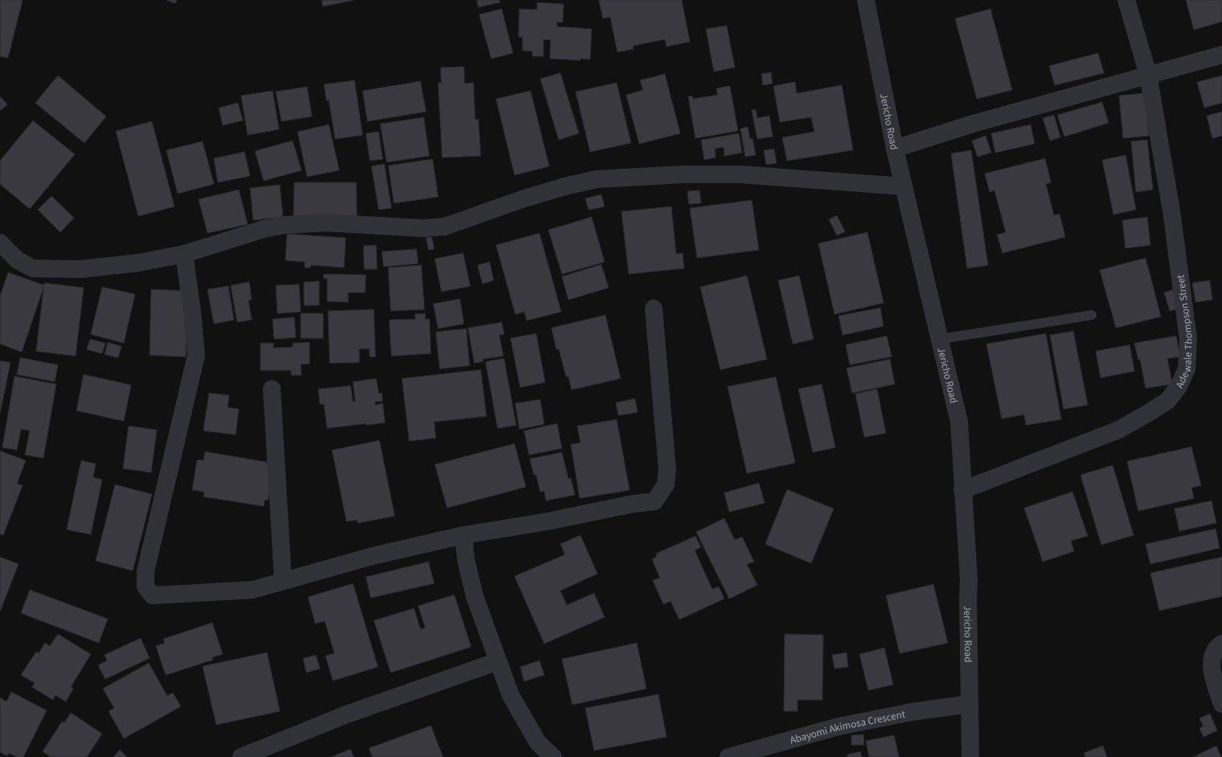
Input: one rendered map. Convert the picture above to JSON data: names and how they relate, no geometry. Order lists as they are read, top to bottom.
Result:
{
  "streets": {
    "street": ["Jericho Road", "Adewale Thompson Street", "Abayomi Akimosa Crescent"]
  },
  "crossings": [
    ["Jericho Road", "Adewale Thompson Street"],
    ["Jericho Road", "Abayomi Akimosa Crescent"]
  ]
}
